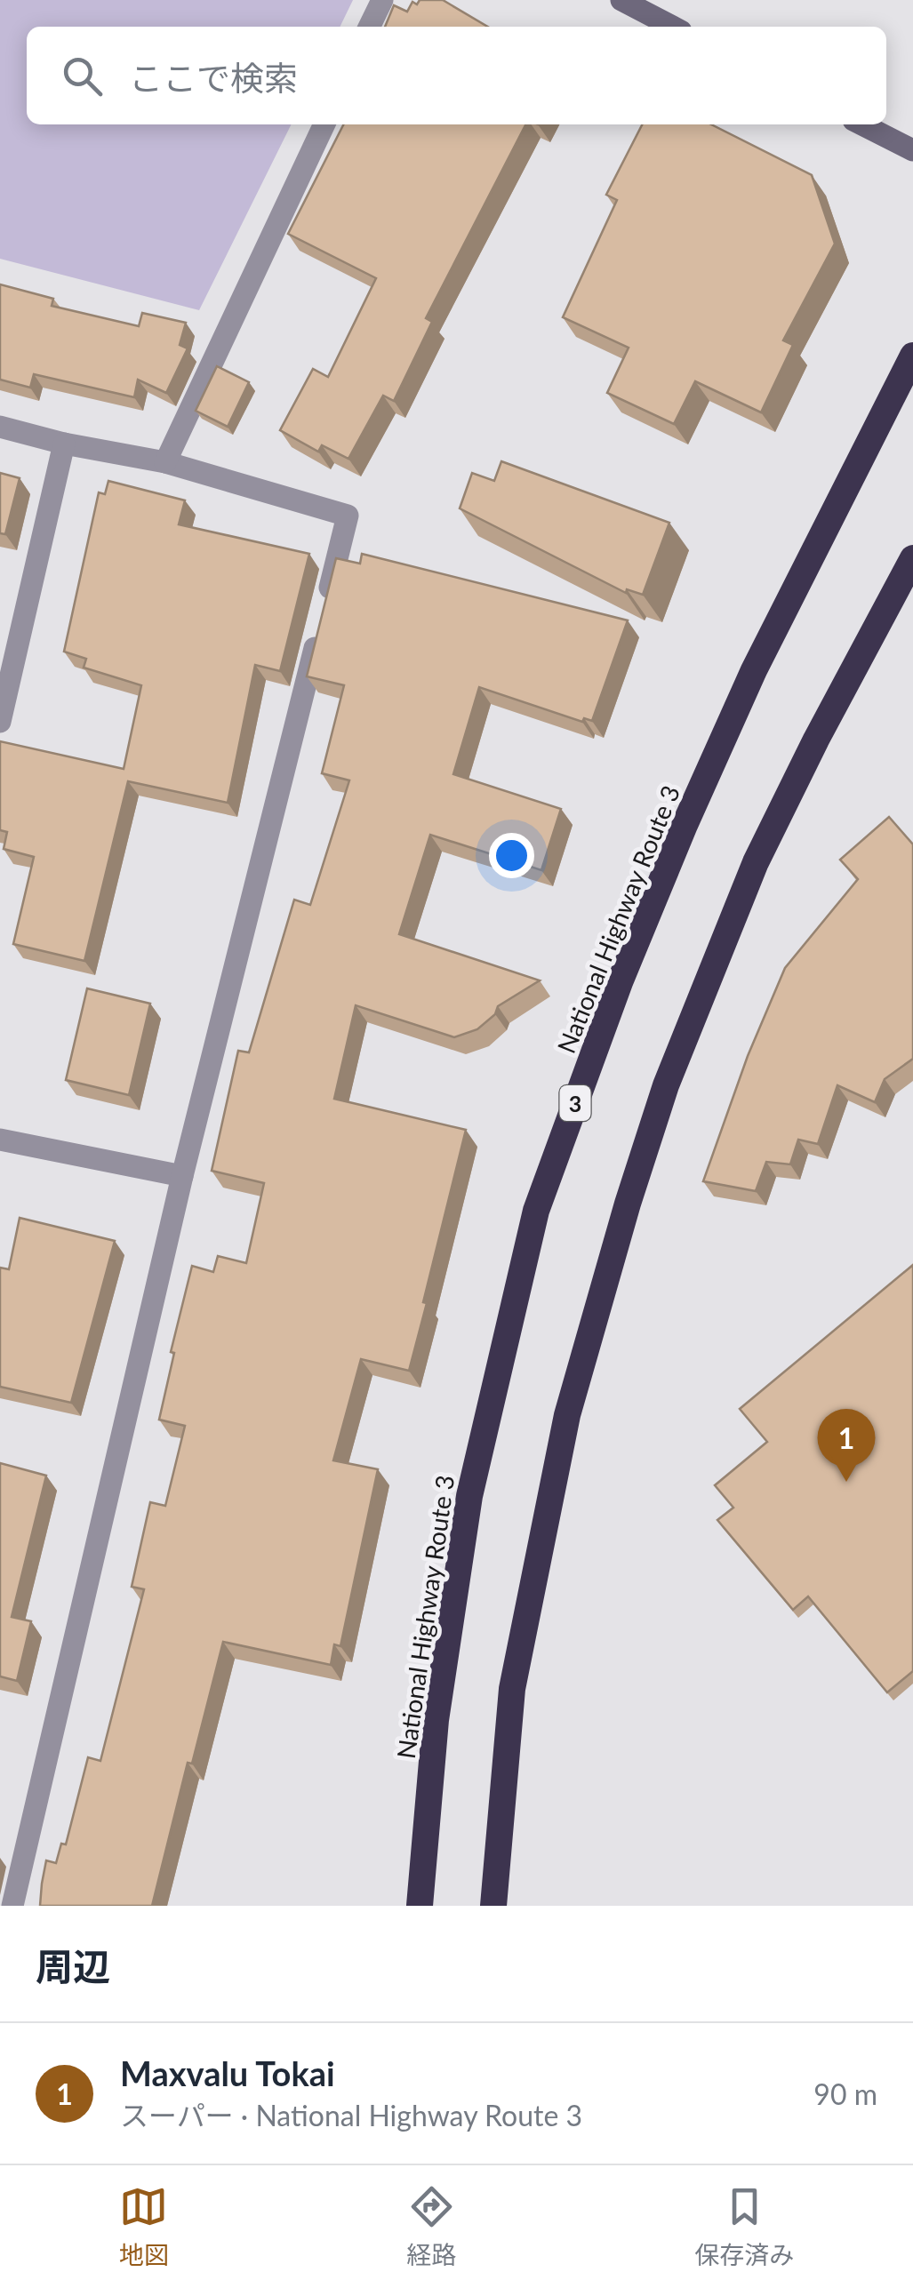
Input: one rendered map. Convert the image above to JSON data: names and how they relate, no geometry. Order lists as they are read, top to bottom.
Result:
{
  "streets": {
    "highway": ["National Highway Route 3", "3"]
  },
  "page": {
    "search": "ここで検索",
    "pins": "1",
    "heading": "周辺",
    "list": [
      {
        "mark": "1",
        "name": "Maxvalu Tokai",
        "note": "スーパー · National Highway Route 3",
        "value": "90 m"
      }
    ],
    "nav": ["地図", "経路", "保存済み"]
  }
}
